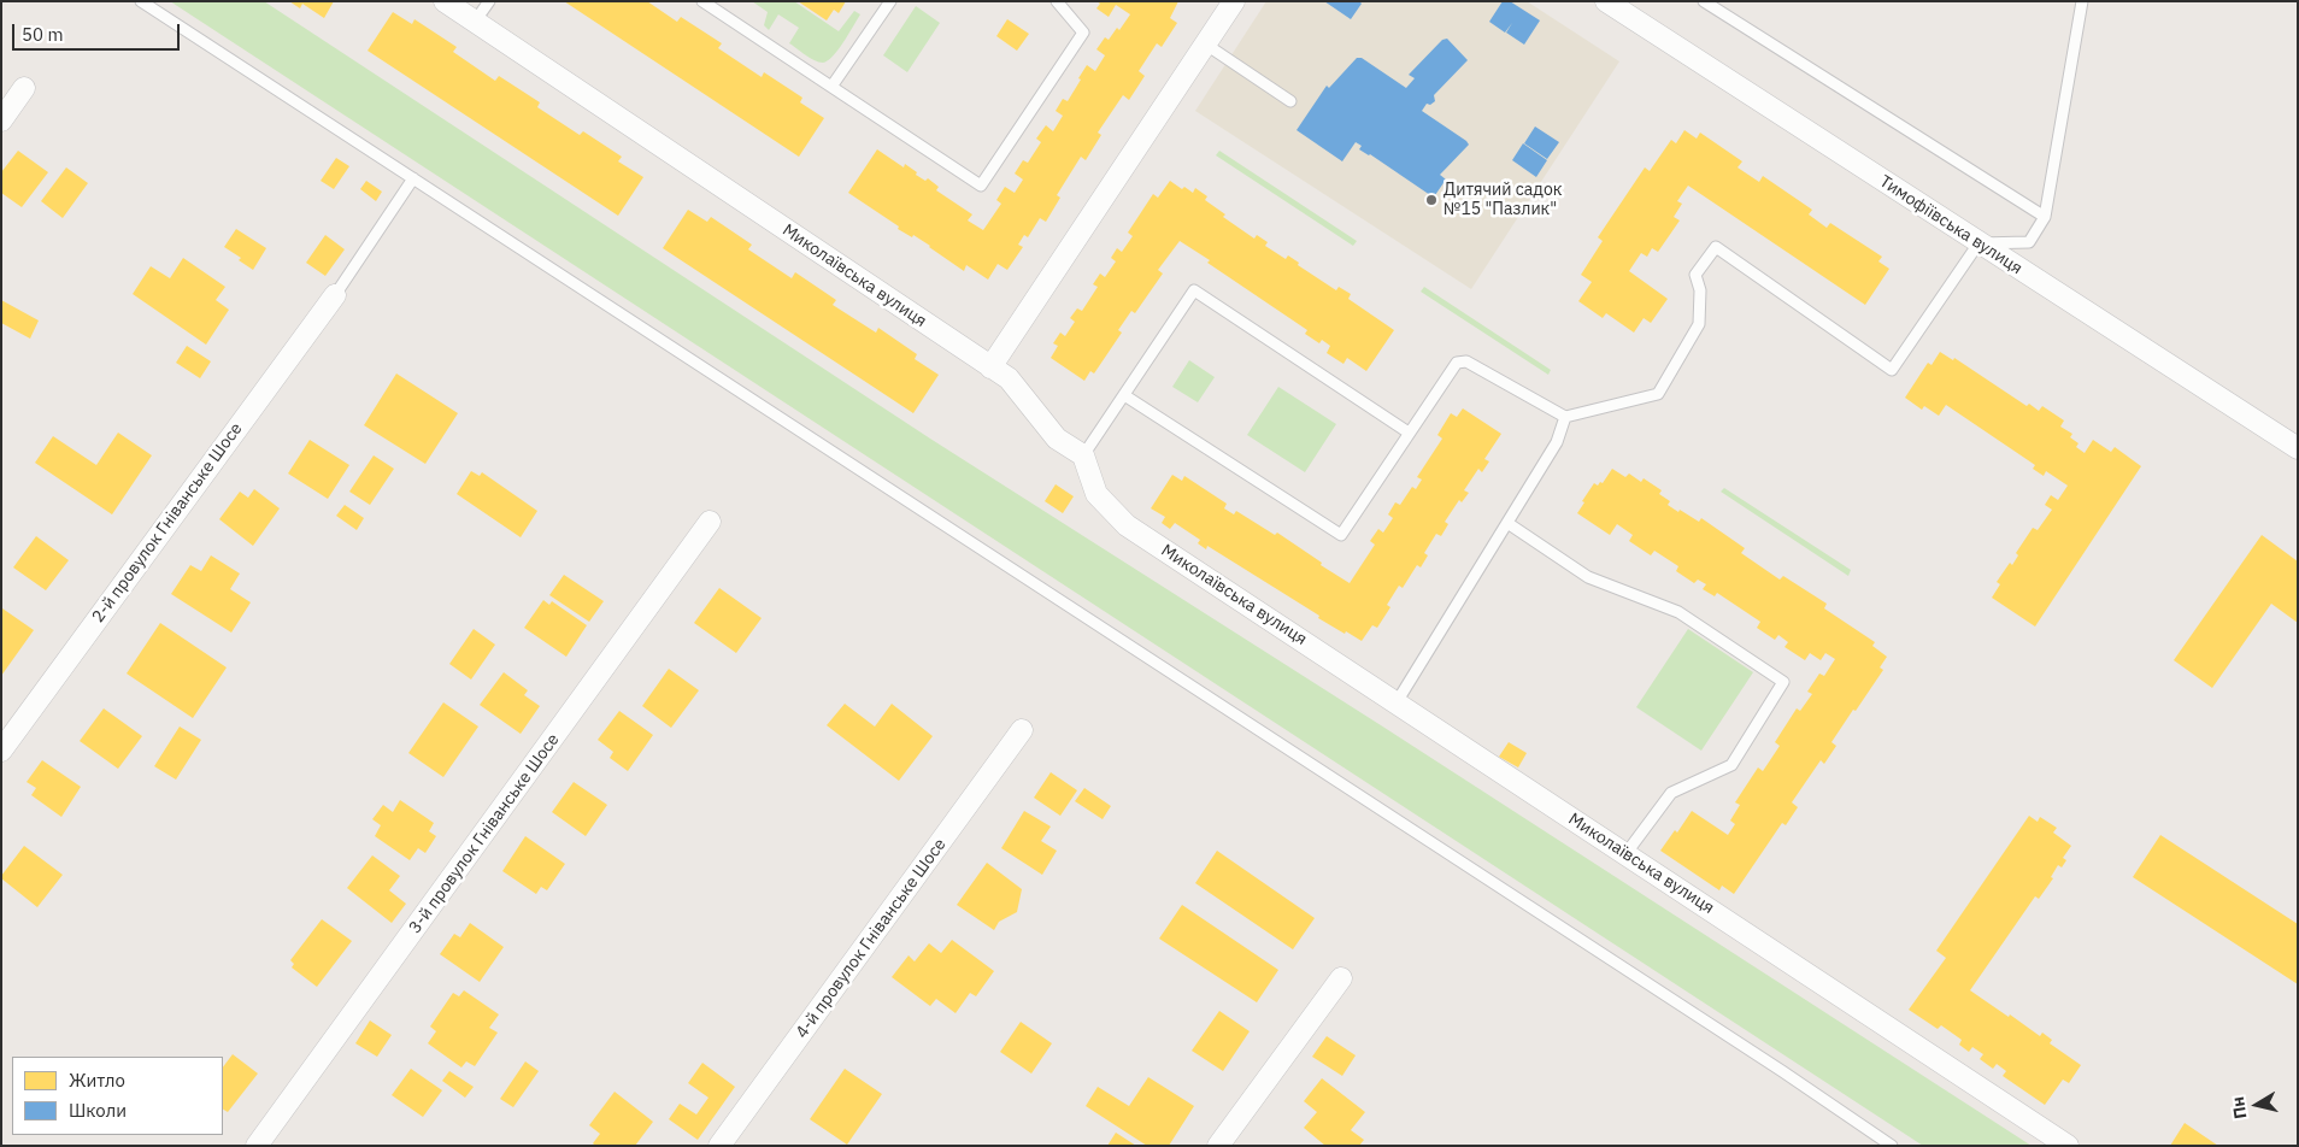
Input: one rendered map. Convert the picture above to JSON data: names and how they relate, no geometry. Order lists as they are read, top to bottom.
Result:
{
  "streets": {
    "street": [
      "Тимофіївська вулиця",
      "Миколаївська вулиця",
      "2-й провулок Гніванське Шосе",
      "3-й провулок Гніванське Шосе",
      "4-й провулок Гніванське Шосе"
    ]
  },
  "places": ["Дитячий садок №15 \"Пазлик\""],
  "legend": ["Житло", "Школи"],
  "scale_bar": "50 m",
  "north": "left"
}
